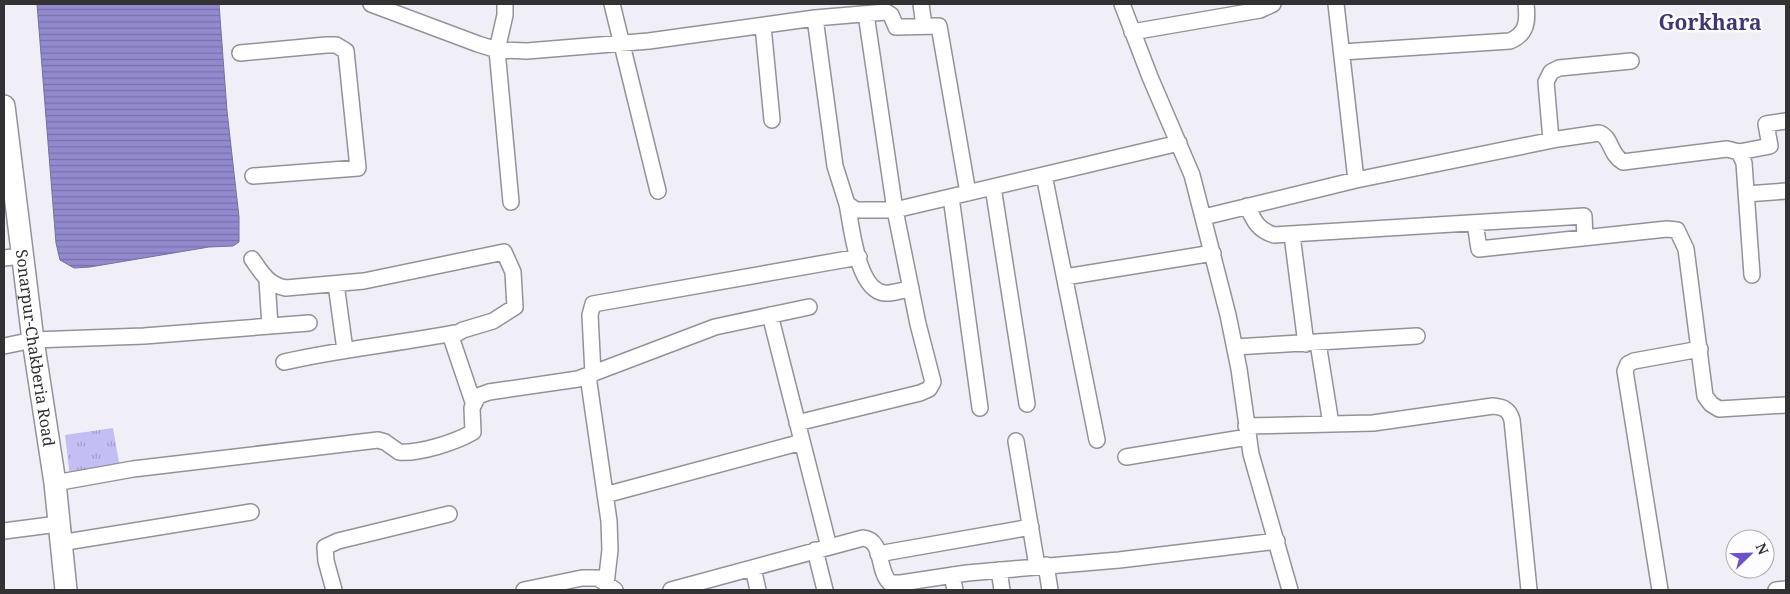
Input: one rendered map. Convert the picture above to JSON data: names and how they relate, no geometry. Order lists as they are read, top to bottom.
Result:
{
  "streets": {
    "main road": ["Sonarpur-Chakberia Road"]
  },
  "districts": ["Gorkhara"],
  "north": "top right"
}
